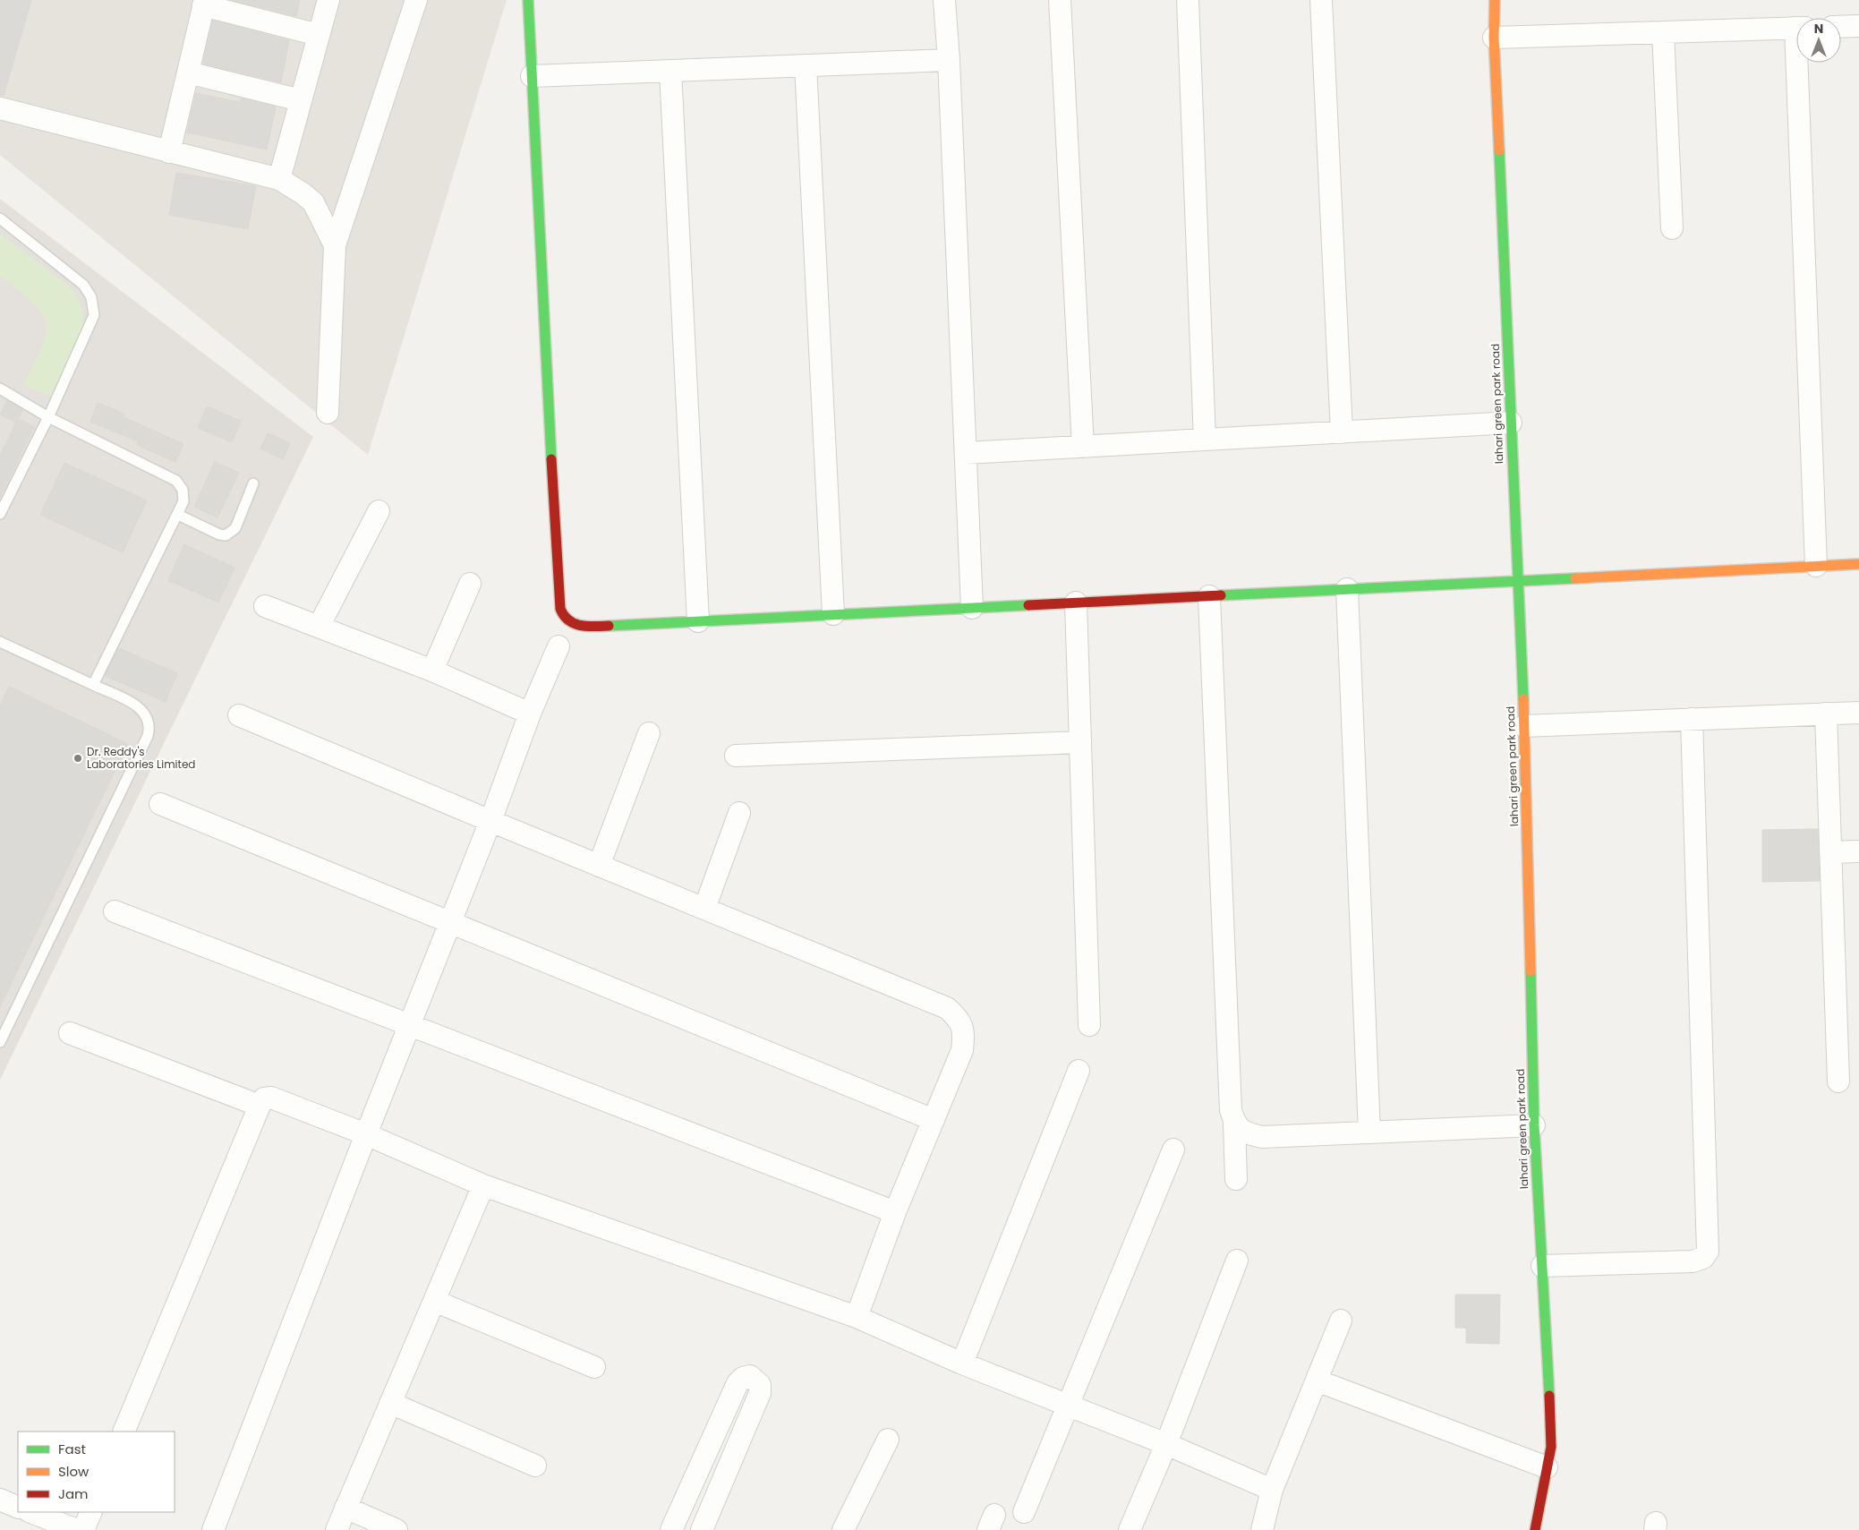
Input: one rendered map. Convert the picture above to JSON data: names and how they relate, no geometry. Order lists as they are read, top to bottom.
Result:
{
  "streets": {
    "street": ["lahari green park road"]
  },
  "places": ["Dr. Reddy's Laboratories Limited"],
  "legend": ["Fast", "Slow", "Jam"],
  "north": "top"
}
